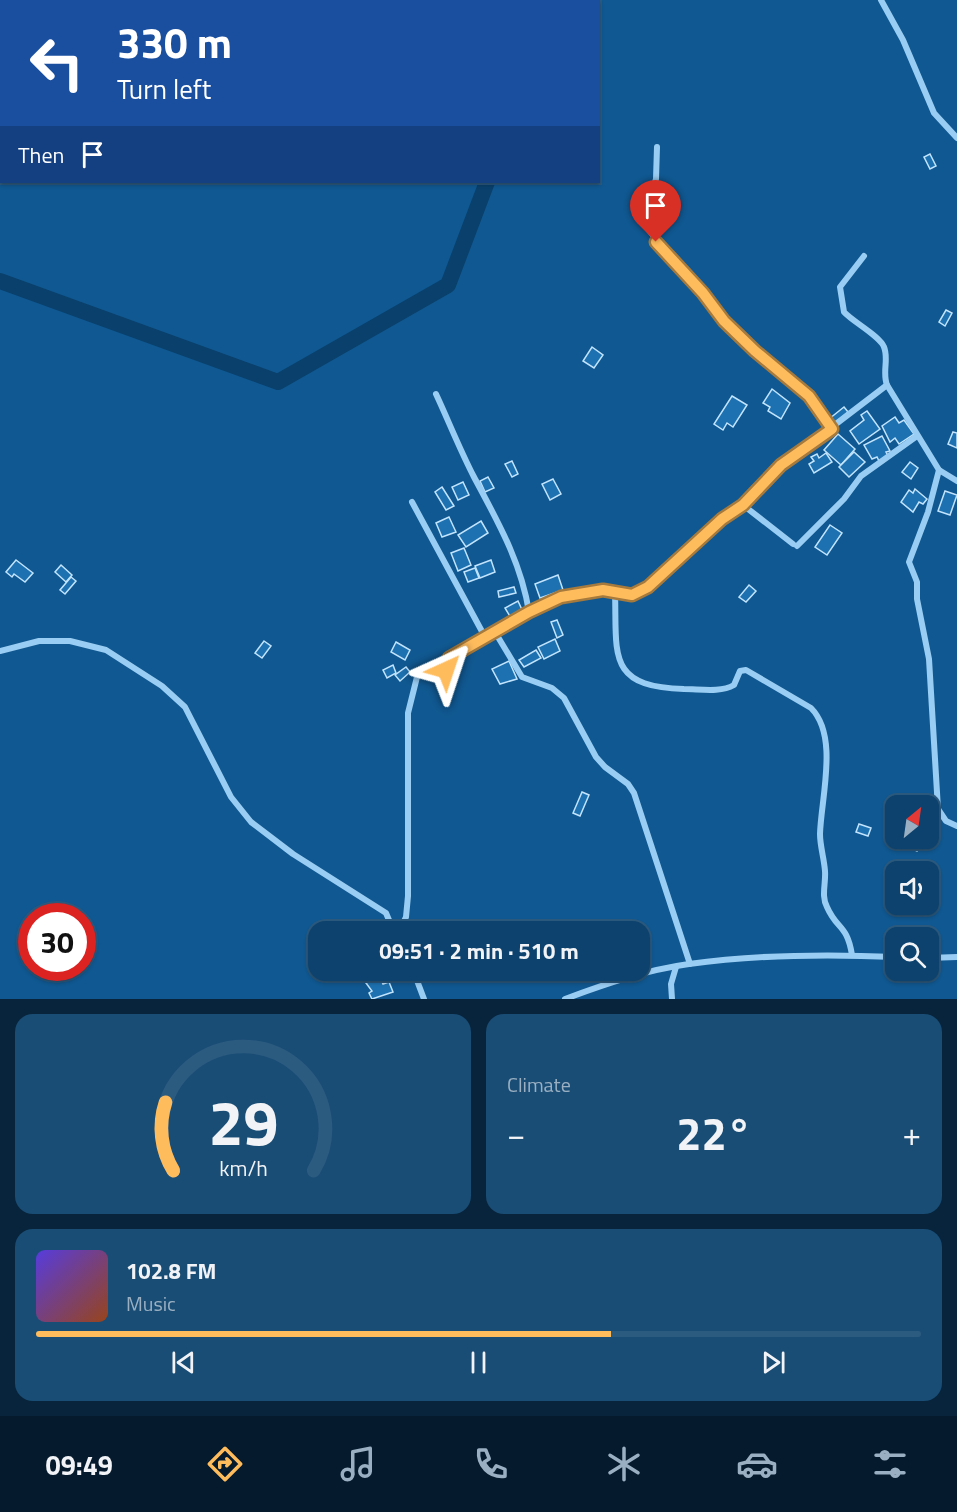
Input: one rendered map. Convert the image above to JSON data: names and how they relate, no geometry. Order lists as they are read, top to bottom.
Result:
{
  "north": "top right",
  "page": {
    "turn": ["330 m", "Turn left"],
    "then": "Then",
    "limit": "30",
    "trip": "09:51 · 2 min · 510 m",
    "tile": "Climate",
    "heat": ["−", "22°", "+"],
    "song": ["102.8 FM", "Music"],
    "tabs": "09:49",
    "gauge": ["29", "km/h"]
  }
}
